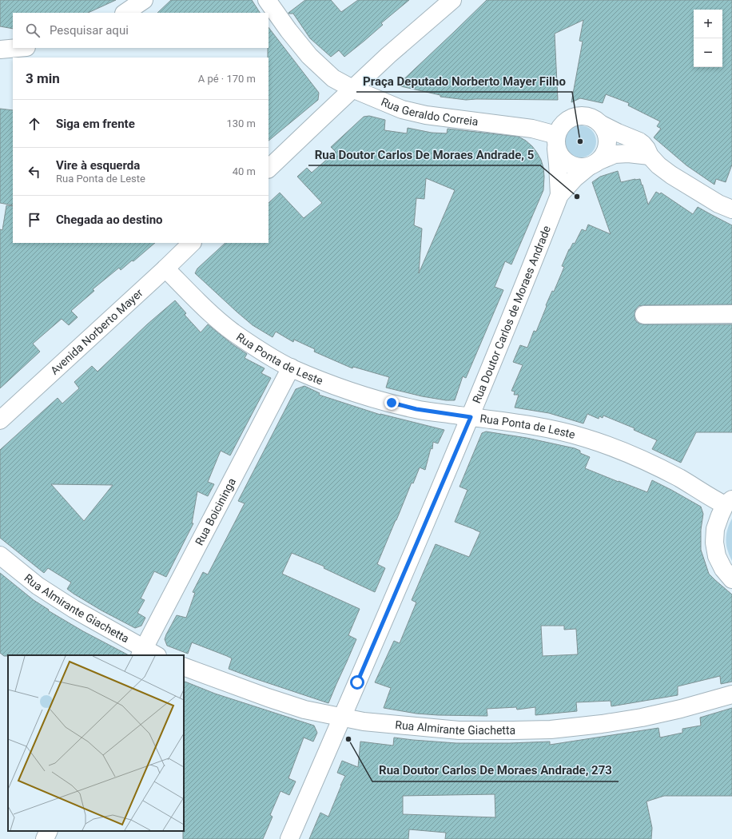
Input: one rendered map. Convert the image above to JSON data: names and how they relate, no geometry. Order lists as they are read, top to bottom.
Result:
{
  "streets": {
    "street": [
      "Rua Geraldo Correia",
      "Rua Doutor Carlos de Moraes Andrade",
      "Avenida Norberto Mayer",
      "Rua Ponta de Leste",
      "Rua Boicininga",
      "Rua Almirante Giachetta"
    ]
  },
  "crossings": [
    ["Rua Geraldo Correia", "Rua Doutor Carlos de Moraes Andrade"],
    ["Rua Doutor Carlos de Moraes Andrade", "Rua Ponta de Leste"],
    ["Rua Doutor Carlos de Moraes Andrade", "Rua Almirante Giachetta"],
    ["Avenida Norberto Mayer", "Rua Ponta de Leste"],
    ["Rua Ponta de Leste", "Rua Boicininga"],
    ["Rua Boicininga", "Rua Almirante Giachetta"]
  ],
  "places": ["Praça Deputado Norberto Mayer Filho", "Rua Doutor Carlos De Moraes Andrade, 5", "Rua Doutor Carlos De Moraes Andrade, 273"],
  "page": {
    "map_buttons": ["+", "−"],
    "search": "Pesquisar aqui",
    "heading": ["3 min", "A pé · 170 m"],
    "list": [
      ["Siga em frente", "130 m"],
      ["Vire à esquerda", "Rua Ponta de Leste", "40 m"],
      "Chegada ao destino"
    ]
  }
}
